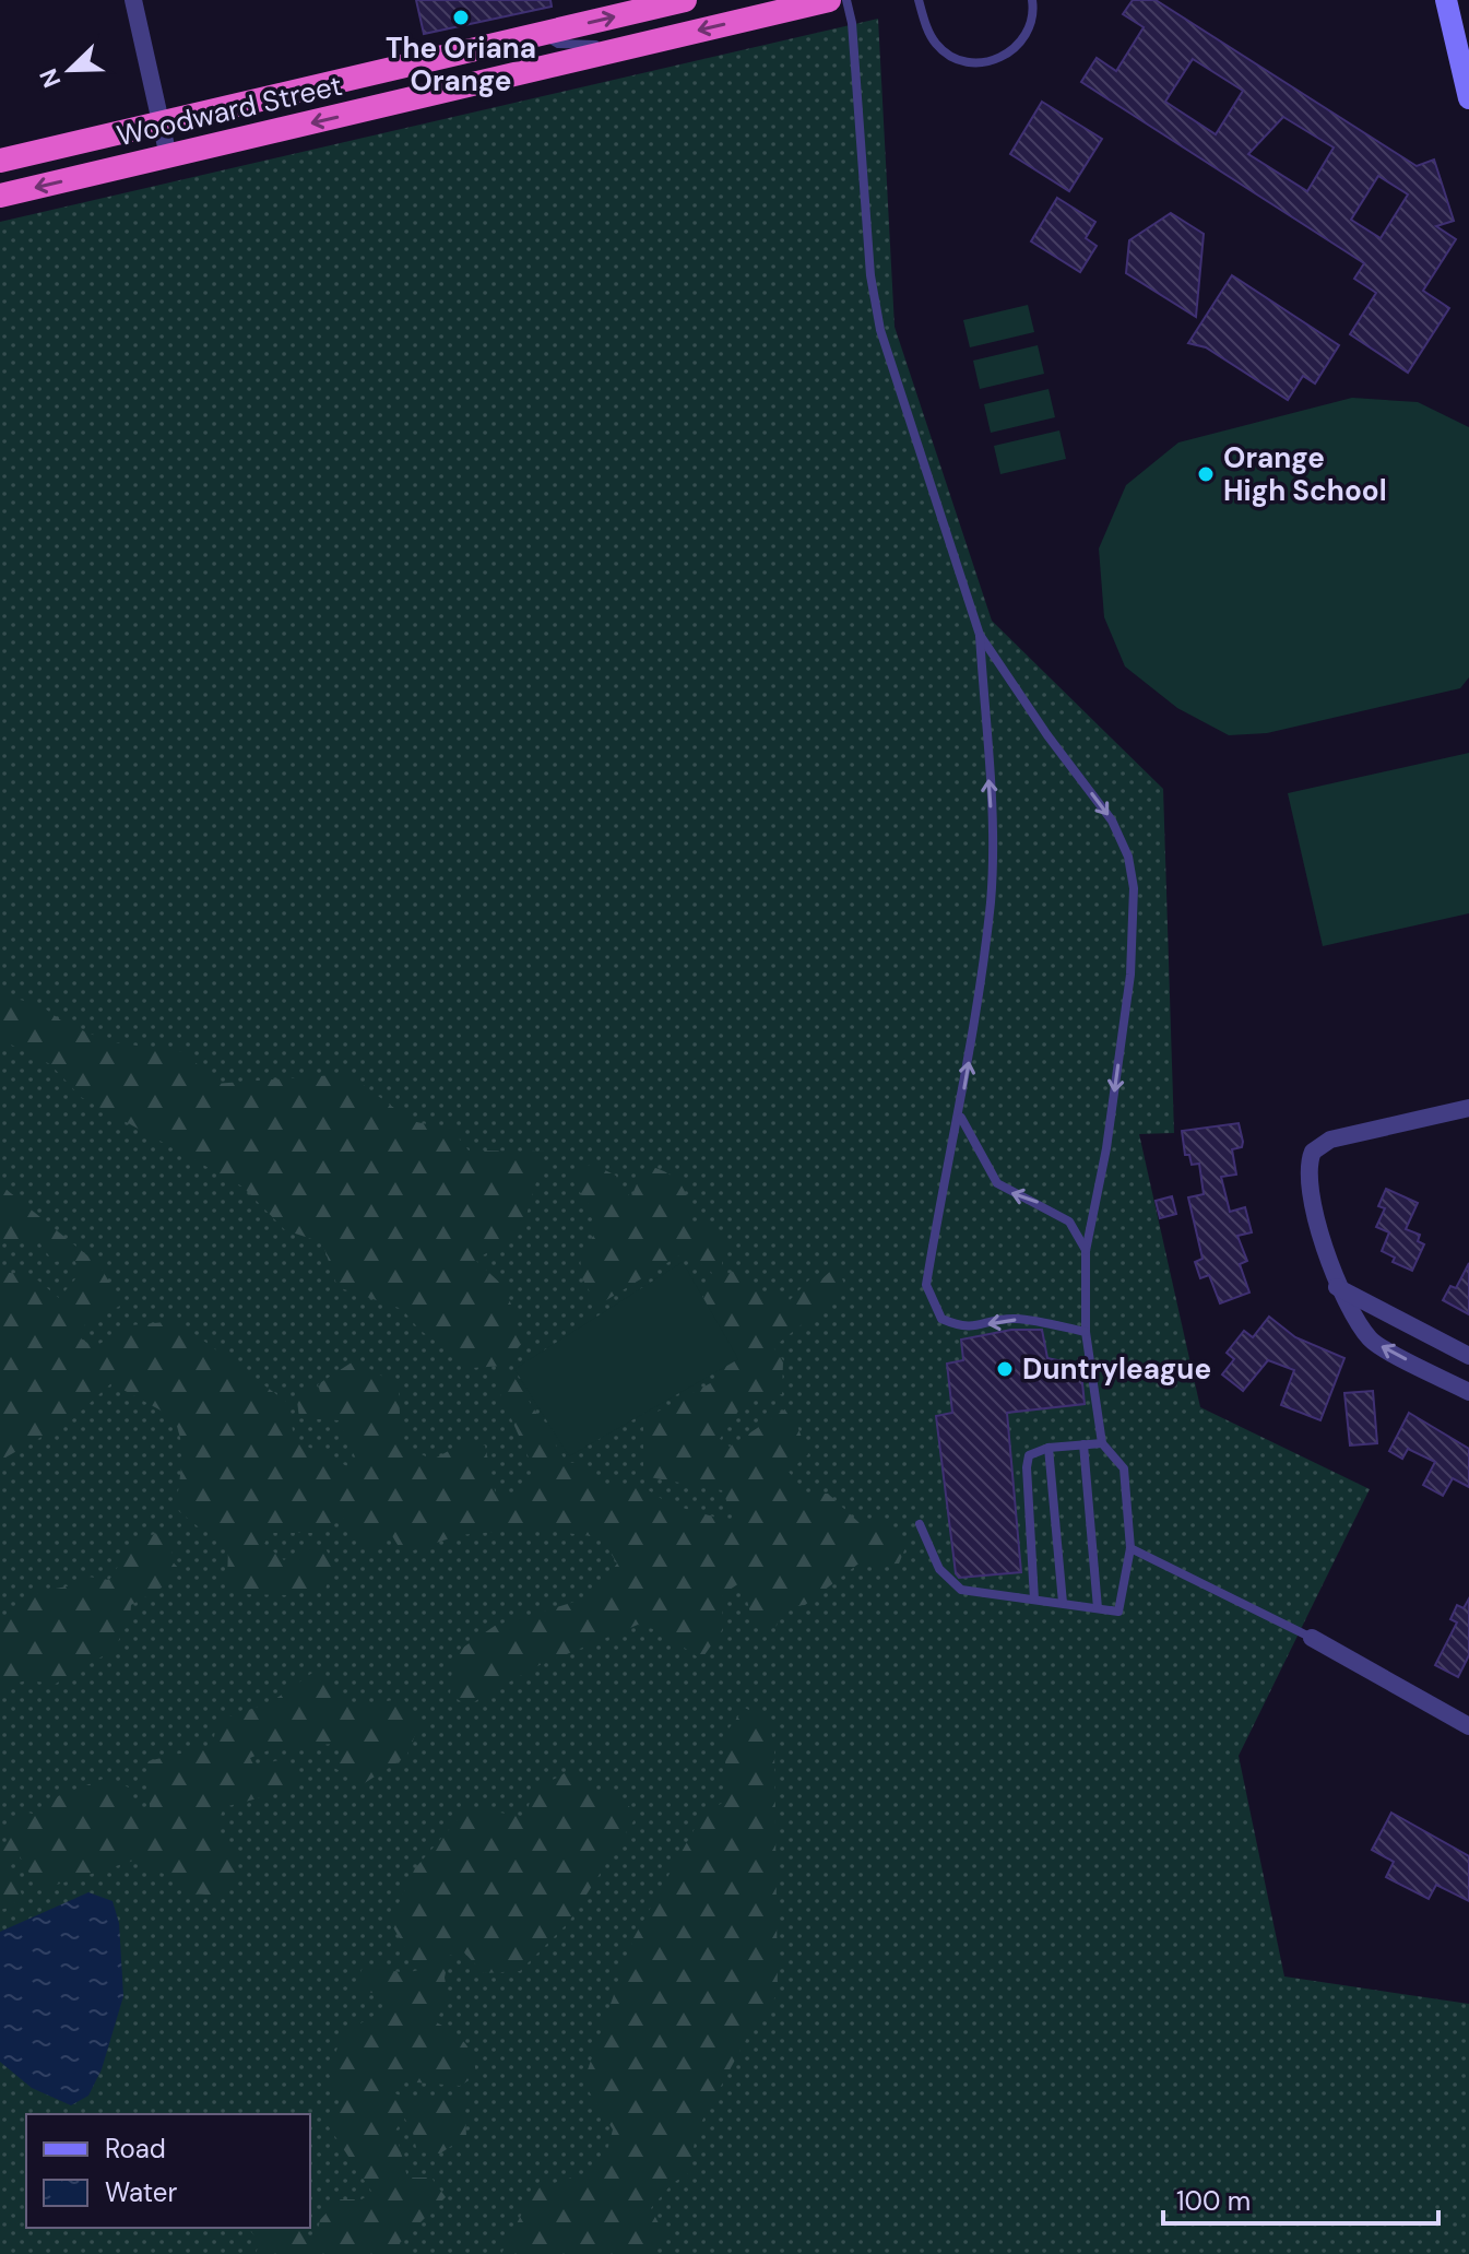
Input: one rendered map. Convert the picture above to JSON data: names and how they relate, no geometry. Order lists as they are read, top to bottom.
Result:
{
  "streets": {
    "highway": ["Woodward Street"]
  },
  "places": ["The Oriana Orange", "Orange High School", "Duntryleague"],
  "legend": ["Road", "Water"],
  "scale_bar": "100 m",
  "north": "bottom left"
}
